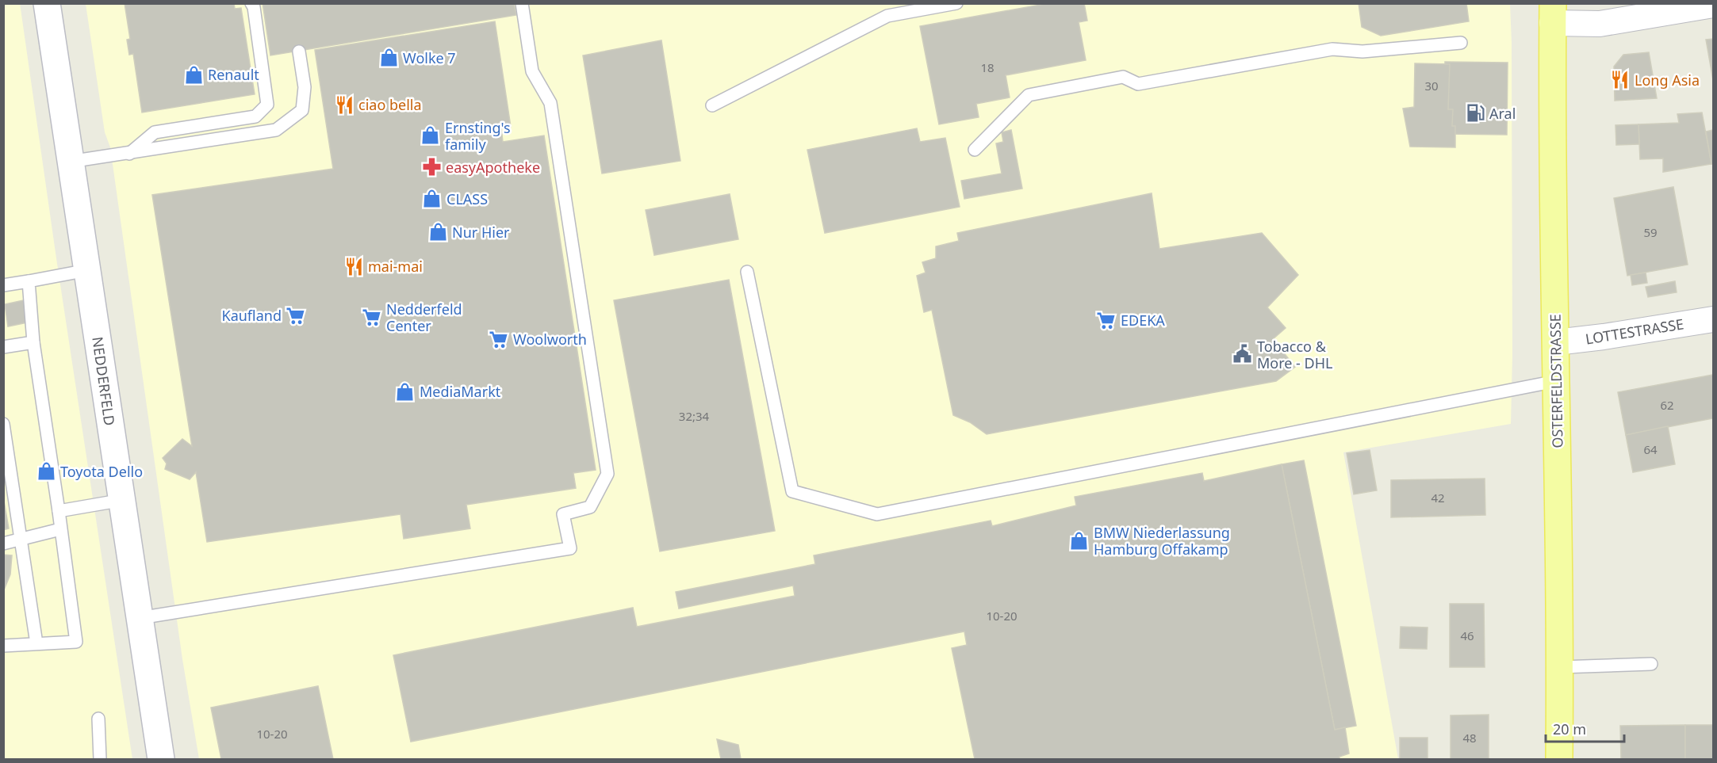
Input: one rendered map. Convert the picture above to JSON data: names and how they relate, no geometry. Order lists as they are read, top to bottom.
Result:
{
  "streets": {
    "main road": ["NEDDERFELD", "OSTERFELDSTRASSE"],
    "street": ["LOTTESTRASSE"]
  },
  "crossings": [
    ["LOTTESTRASSE", "OSTERFELDSTRASSE"]
  ],
  "places": {
    "shop": [
      "Wolke 7",
      "Renault",
      "Ernsting's family",
      "CLASS",
      "Nur Hier",
      "MediaMarkt",
      "Toyota Dello",
      "BMW Niederlassung Hamburg Offakamp"
    ],
    "restaurant": ["Long Asia", "ciao bella", "mai-mai"],
    "fuel station": ["Aral"],
    "pharmacy": ["easyApotheke"],
    "supermarket": [
      "Kaufland",
      "Nedderfeld Center",
      "EDEKA",
      "Woolworth"
    ],
    "public building": ["Tobacco & More - DHL"]
  },
  "house_numbers": [
    "18",
    "30",
    "59",
    "62",
    "32;34",
    "64",
    "42",
    "10-20",
    "46",
    "10-20",
    "48"
  ],
  "scale_bar": "20 m"
}
